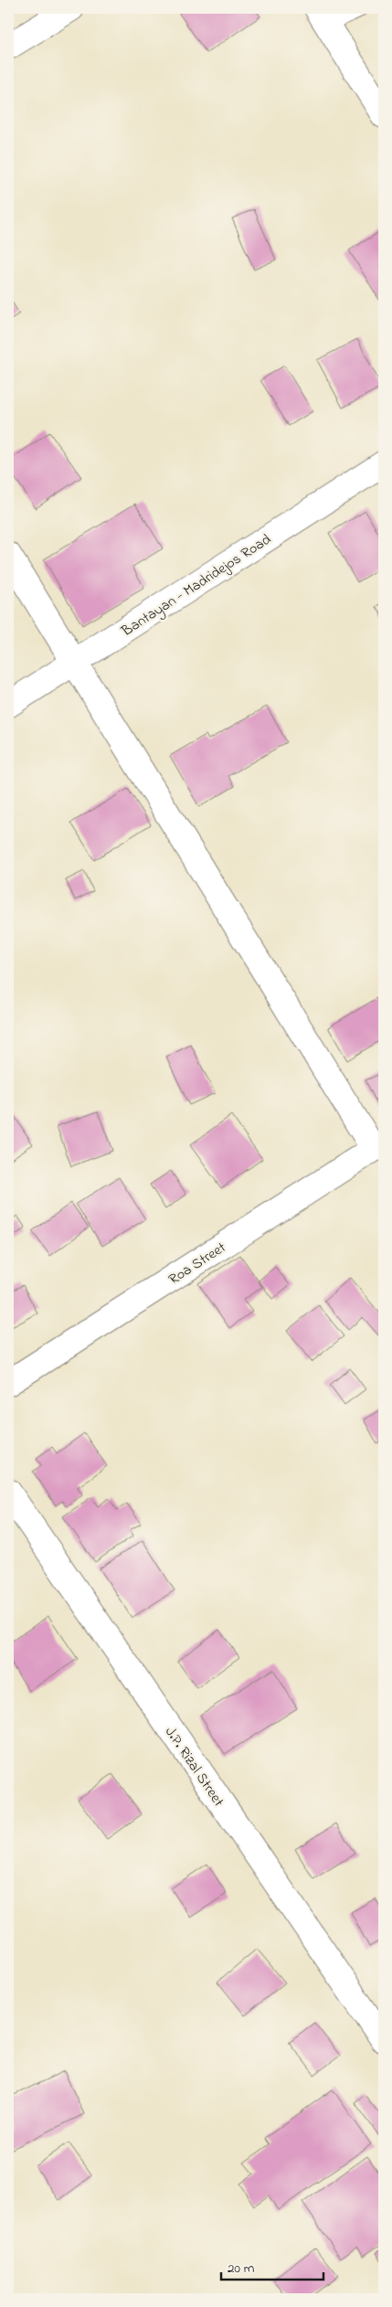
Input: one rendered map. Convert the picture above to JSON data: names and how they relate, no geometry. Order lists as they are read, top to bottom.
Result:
{
  "streets": {
    "street": ["Bantayan - Madridejos Road", "Roa Street", "J.P. Rizal Street"]
  },
  "scale_bar": "20 m"
}
